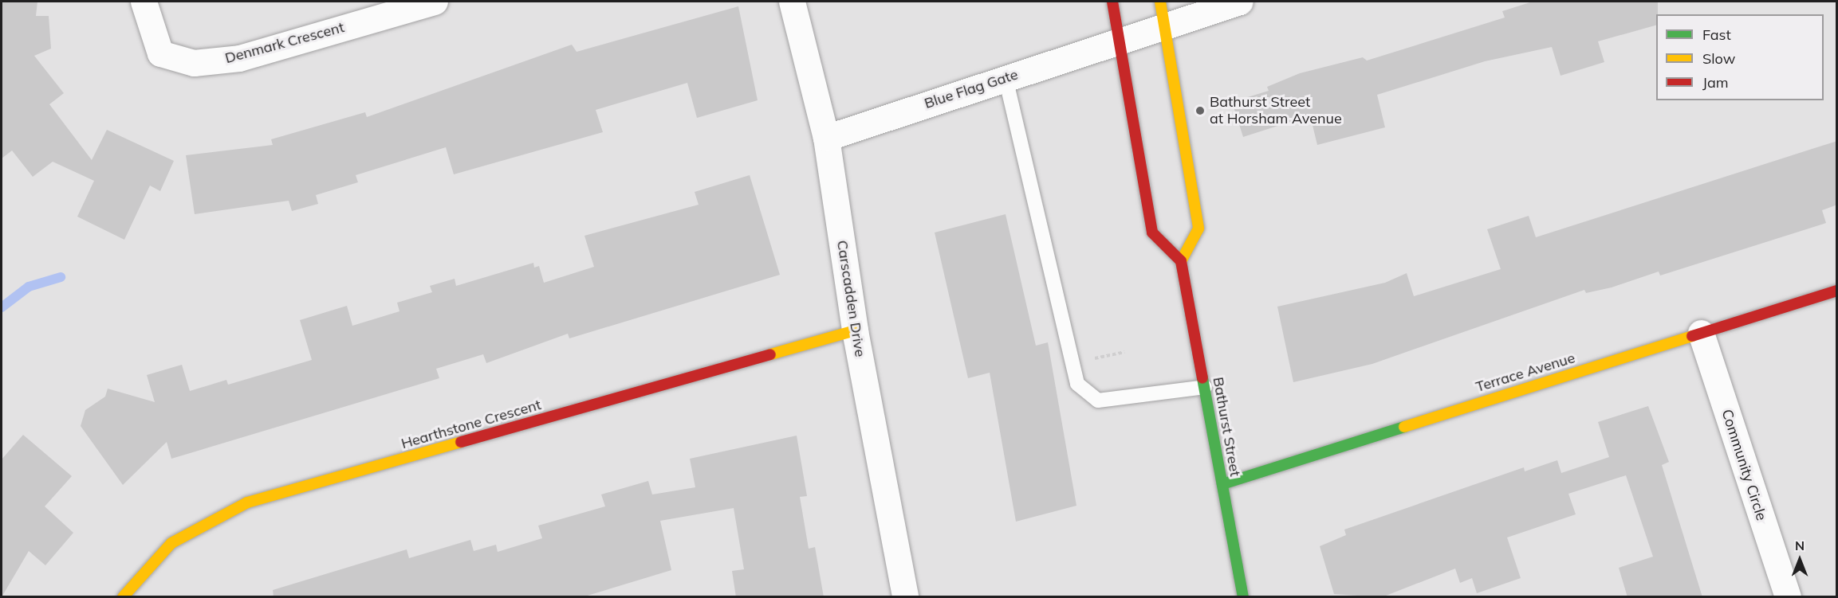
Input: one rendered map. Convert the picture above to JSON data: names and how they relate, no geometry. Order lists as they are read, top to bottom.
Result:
{
  "streets": {
    "street": [
      "Denmark Crescent",
      "Blue Flag Gate",
      "Carscadden Drive",
      "Terrace Avenue",
      "Hearthstone Crescent",
      "Bathurst Street",
      "Community Circle"
    ]
  },
  "crossings": [
    ["Blue Flag Gate", "Carscadden Drive"],
    ["Carscadden Drive", "Hearthstone Crescent"],
    ["Terrace Avenue", "Bathurst Street"],
    ["Terrace Avenue", "Community Circle"]
  ],
  "places": ["Bathurst Street at Horsham Avenue"],
  "legend": ["Fast", "Slow", "Jam"],
  "north": "top"
}
